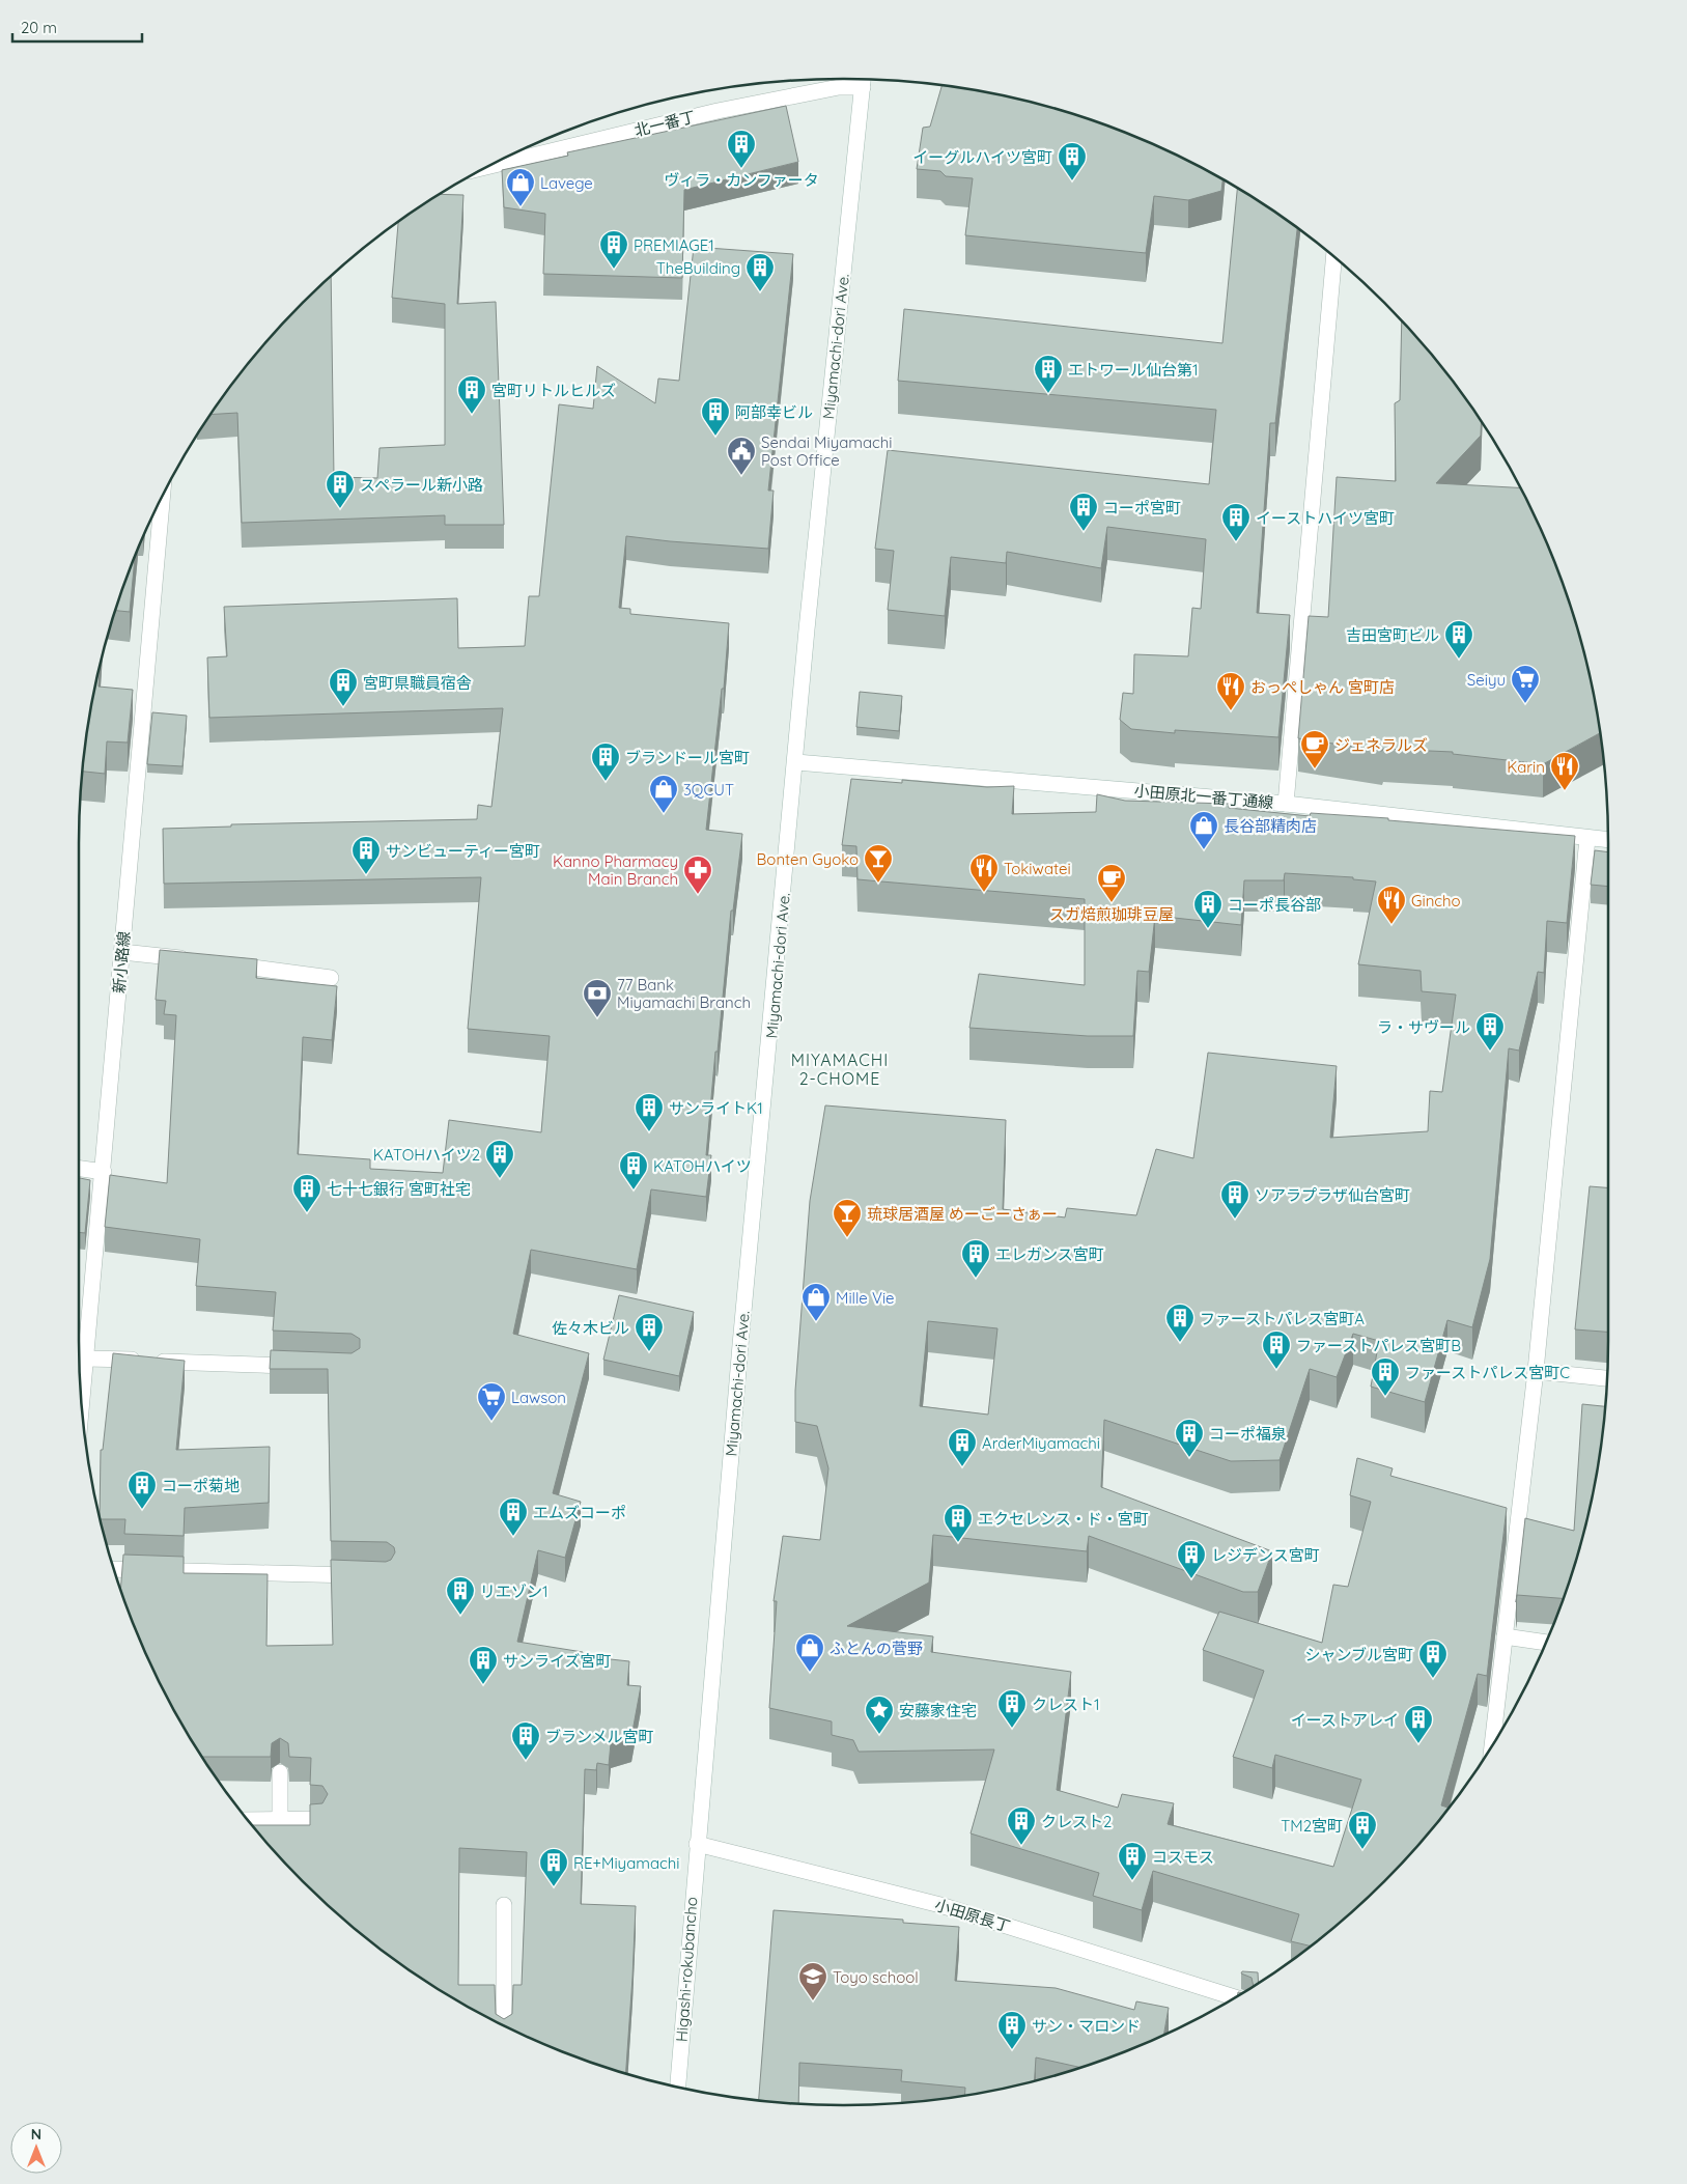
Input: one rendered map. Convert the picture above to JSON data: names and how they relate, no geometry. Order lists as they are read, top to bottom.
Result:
{
  "streets": {
    "street": [
      "北一番丁",
      "Miyamachi-dori Ave.",
      "小田原北一番丁通線",
      "新小路線",
      "小田原長丁",
      "Higashi-rokubancho"
    ]
  },
  "crossings": [
    ["北一番丁", "Miyamachi-dori Ave."],
    ["Miyamachi-dori Ave.", "小田原北一番丁通線"],
    ["Miyamachi-dori Ave.", "小田原長丁"],
    ["Miyamachi-dori Ave.", "Higashi-rokubancho"],
    ["小田原長丁", "Higashi-rokubancho"]
  ],
  "districts": ["MIYAMACHI 2-CHOME"],
  "places": {
    "building": [
      "ヴィラ・カンファータ",
      "イーグルハイツ宮町",
      "PREMIAGE1",
      "TheBuilding",
      "エトワール仙台第1",
      "宮町リトルヒルズ",
      "阿部幸ビル",
      "スペラール新小路",
      "コーポ宮町",
      "イーストハイツ宮町",
      "吉田宮町ビル",
      "宮町県職員宿舎",
      "ブランドール宮町",
      "サンビューティー宮町",
      "コーポ長谷部",
      "ラ・サヴール",
      "サンライトK1",
      "KATOHハイツ2",
      "KATOHハイツ",
      "七十七銀行 宮町社宅",
      "ソアラプラザ仙台宮町",
      "エレガンス宮町",
      "ファーストパレス宮町A",
      "佐々木ビル",
      "ファーストパレス宮町B",
      "ファーストパレス宮町C",
      "コーポ福泉",
      "ArderMiyamachi",
      "コーポ菊地",
      "エムズコーポ",
      "エクセレンス・ド・宮町",
      "レジデンス宮町",
      "リエゾン1",
      "シャンブル宮町",
      "サンライズ宮町",
      "クレスト1",
      "イーストアレイ",
      "ブランメル宮町",
      "クレスト2",
      "TM2宮町",
      "コスモス",
      "RE+Miyamachi",
      "サン・マロンド"
    ],
    "shop": [
      "Lavege",
      "3QCUT",
      "長谷部精肉店",
      "Mille Vie",
      "ふとんの菅野"
    ],
    "public building": ["Sendai Miyamachi Post Office"],
    "supermarket": ["Seiyu", "Lawson"],
    "restaurant": [
      "おっぺしゃん 宮町店",
      "Karin",
      "Tokiwatei",
      "Gincho"
    ],
    "cafe": ["ジェネラルズ", "スガ焙煎珈琲豆屋"],
    "bar": ["Bonten Gyoko", "琉球居酒屋 めーごーさぁー"],
    "pharmacy": ["Kanno Pharmacy Main Branch"],
    "bank": ["77 Bank Miyamachi Branch"],
    "place": ["安藤家住宅"],
    "school or university": ["Toyo school"]
  },
  "scale_bar": "20 m",
  "north": "top"
}
